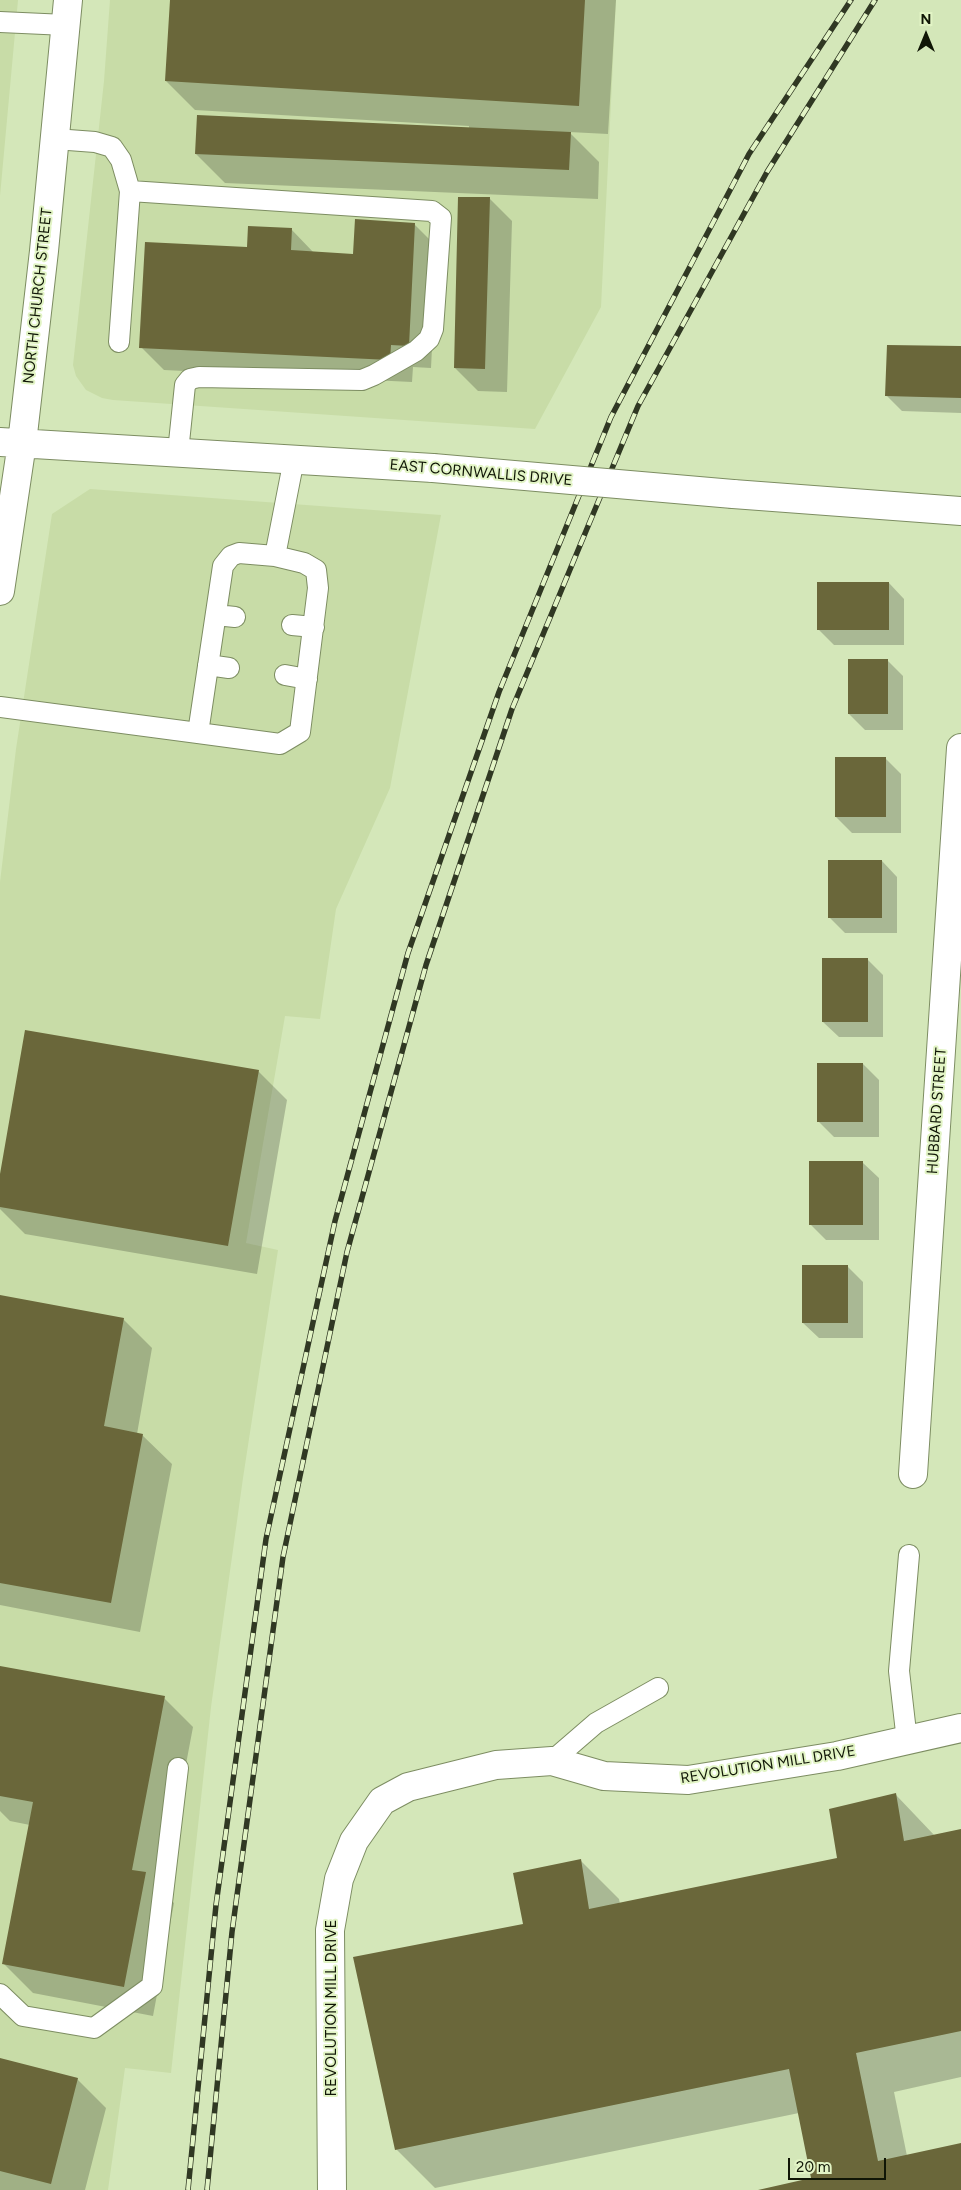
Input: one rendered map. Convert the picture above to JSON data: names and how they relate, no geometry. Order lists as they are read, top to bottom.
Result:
{
  "streets": {
    "street": [
      "NORTH CHURCH STREET",
      "EAST CORNWALLIS DRIVE",
      "HUBBARD STREET",
      "REVOLUTION MILL DRIVE"
    ]
  },
  "crossings": [
    ["NORTH CHURCH STREET", "EAST CORNWALLIS DRIVE"]
  ],
  "scale_bar": "20 m",
  "north": "top"
}
